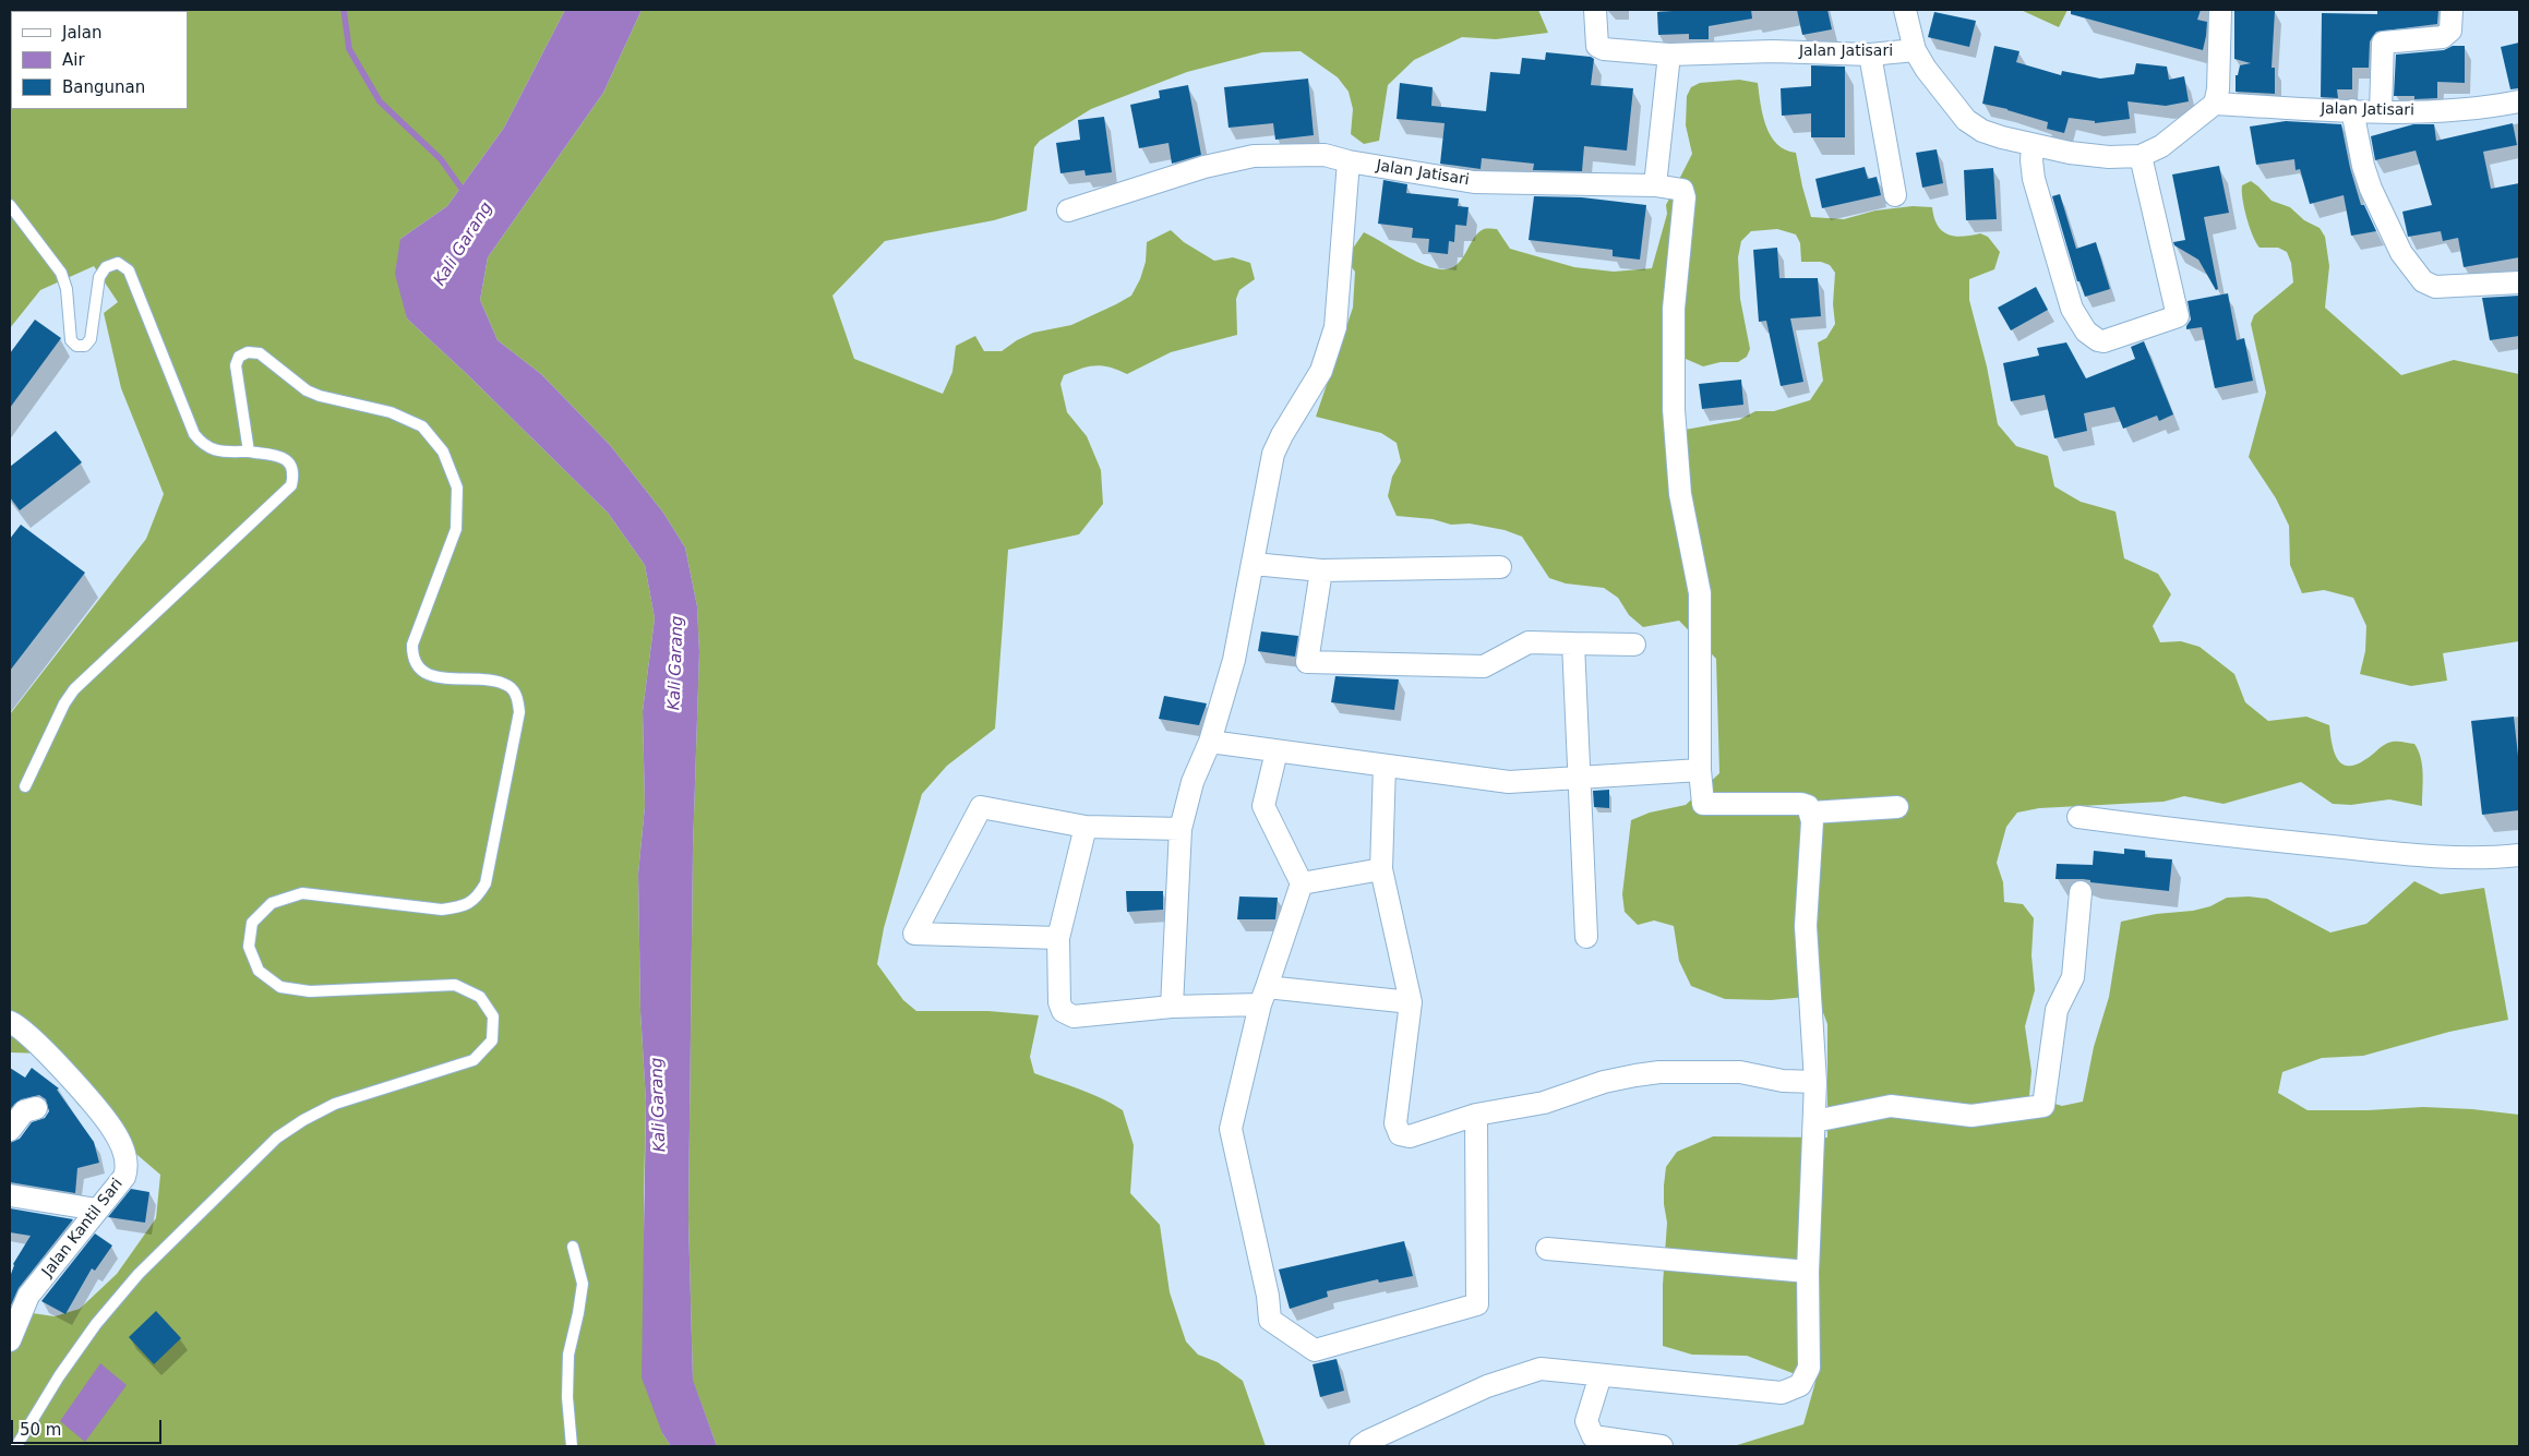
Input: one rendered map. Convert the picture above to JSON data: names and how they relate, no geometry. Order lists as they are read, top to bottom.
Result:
{
  "streets": {
    "street": ["Jalan Jatisari", "Jalan Kantil Sari"]
  },
  "water": ["Kali Garang"],
  "legend": ["Jalan", "Air", "Bangunan"],
  "scale_bar": "50 m"
}
